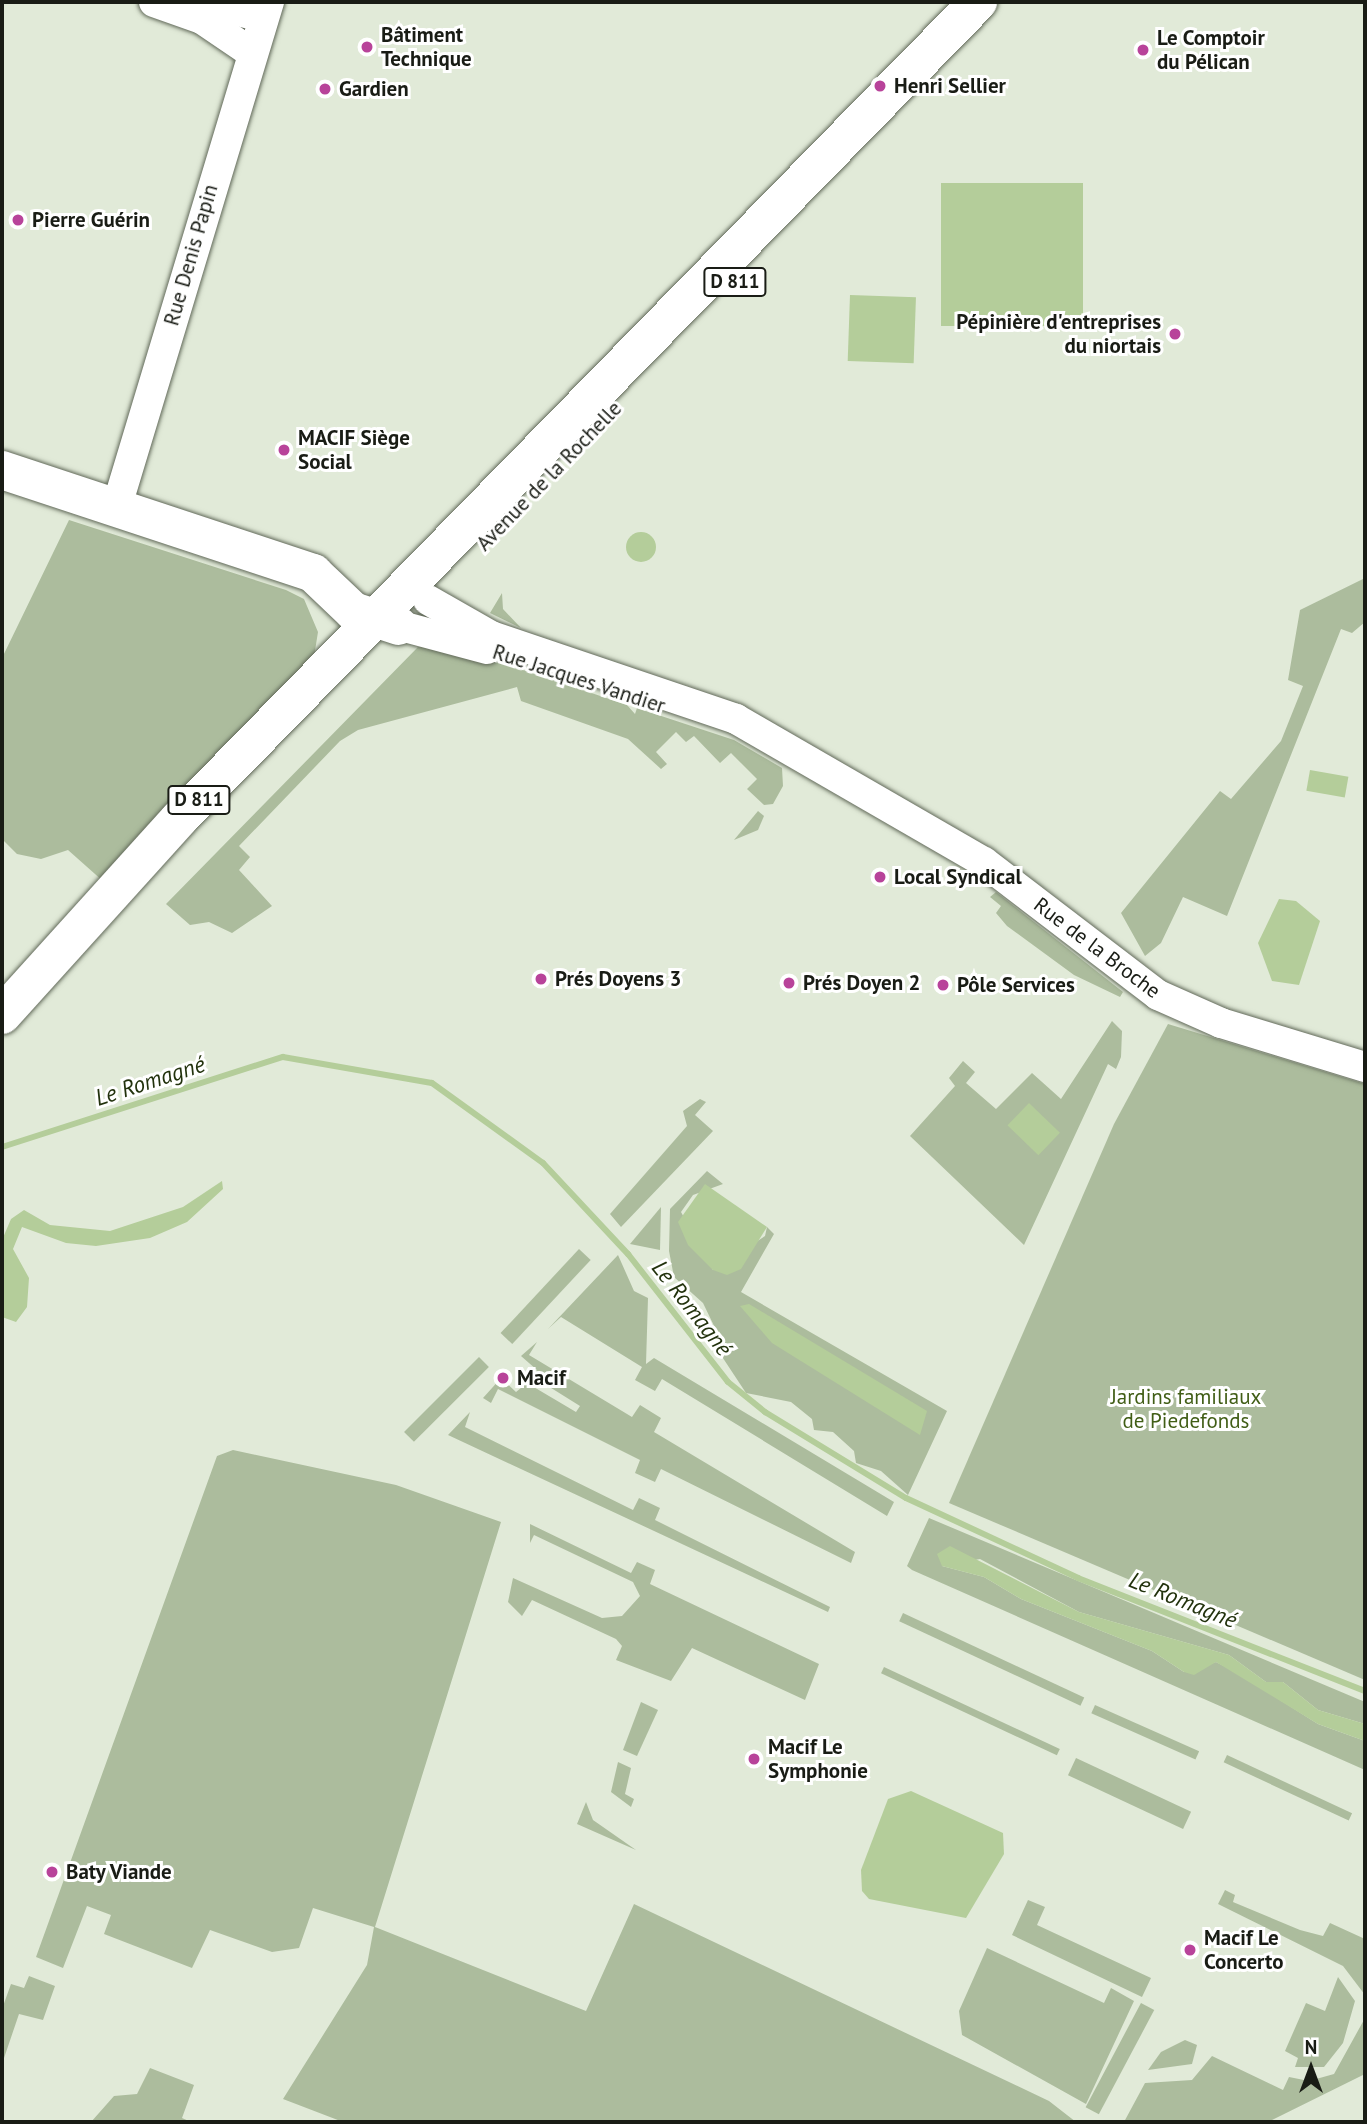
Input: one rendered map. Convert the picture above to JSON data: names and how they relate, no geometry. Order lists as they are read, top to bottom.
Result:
{
  "streets": {
    "main road": ["D 811", "Avenue de la Rochelle", "Rue Jacques Vandier"],
    "street": ["Rue Denis Papin", "Rue de la Broche"]
  },
  "crossings": [
    ["Rue Denis Papin", "Rue Jacques Vandier"],
    ["Avenue de la Rochelle", "Rue Jacques Vandier"],
    ["Rue Jacques Vandier", "Rue de la Broche"]
  ],
  "water": ["Le Romagné"],
  "parks": ["Jardins familiaux de Piedefonds"],
  "places": [
    "Bâtiment Technique",
    "Le Comptoir du Pélican",
    "Henri Sellier",
    "Gardien",
    "Pierre Guérin",
    "Pépinière d'entreprises du niortais",
    "MACIF Siège Social",
    "Local Syndical",
    "Prés Doyens 3",
    "Prés Doyen 2",
    "Pôle Services",
    "Macif",
    "Macif Le Symphonie",
    "Baty Viande",
    "Macif Le Concerto"
  ],
  "north": "top"
}
